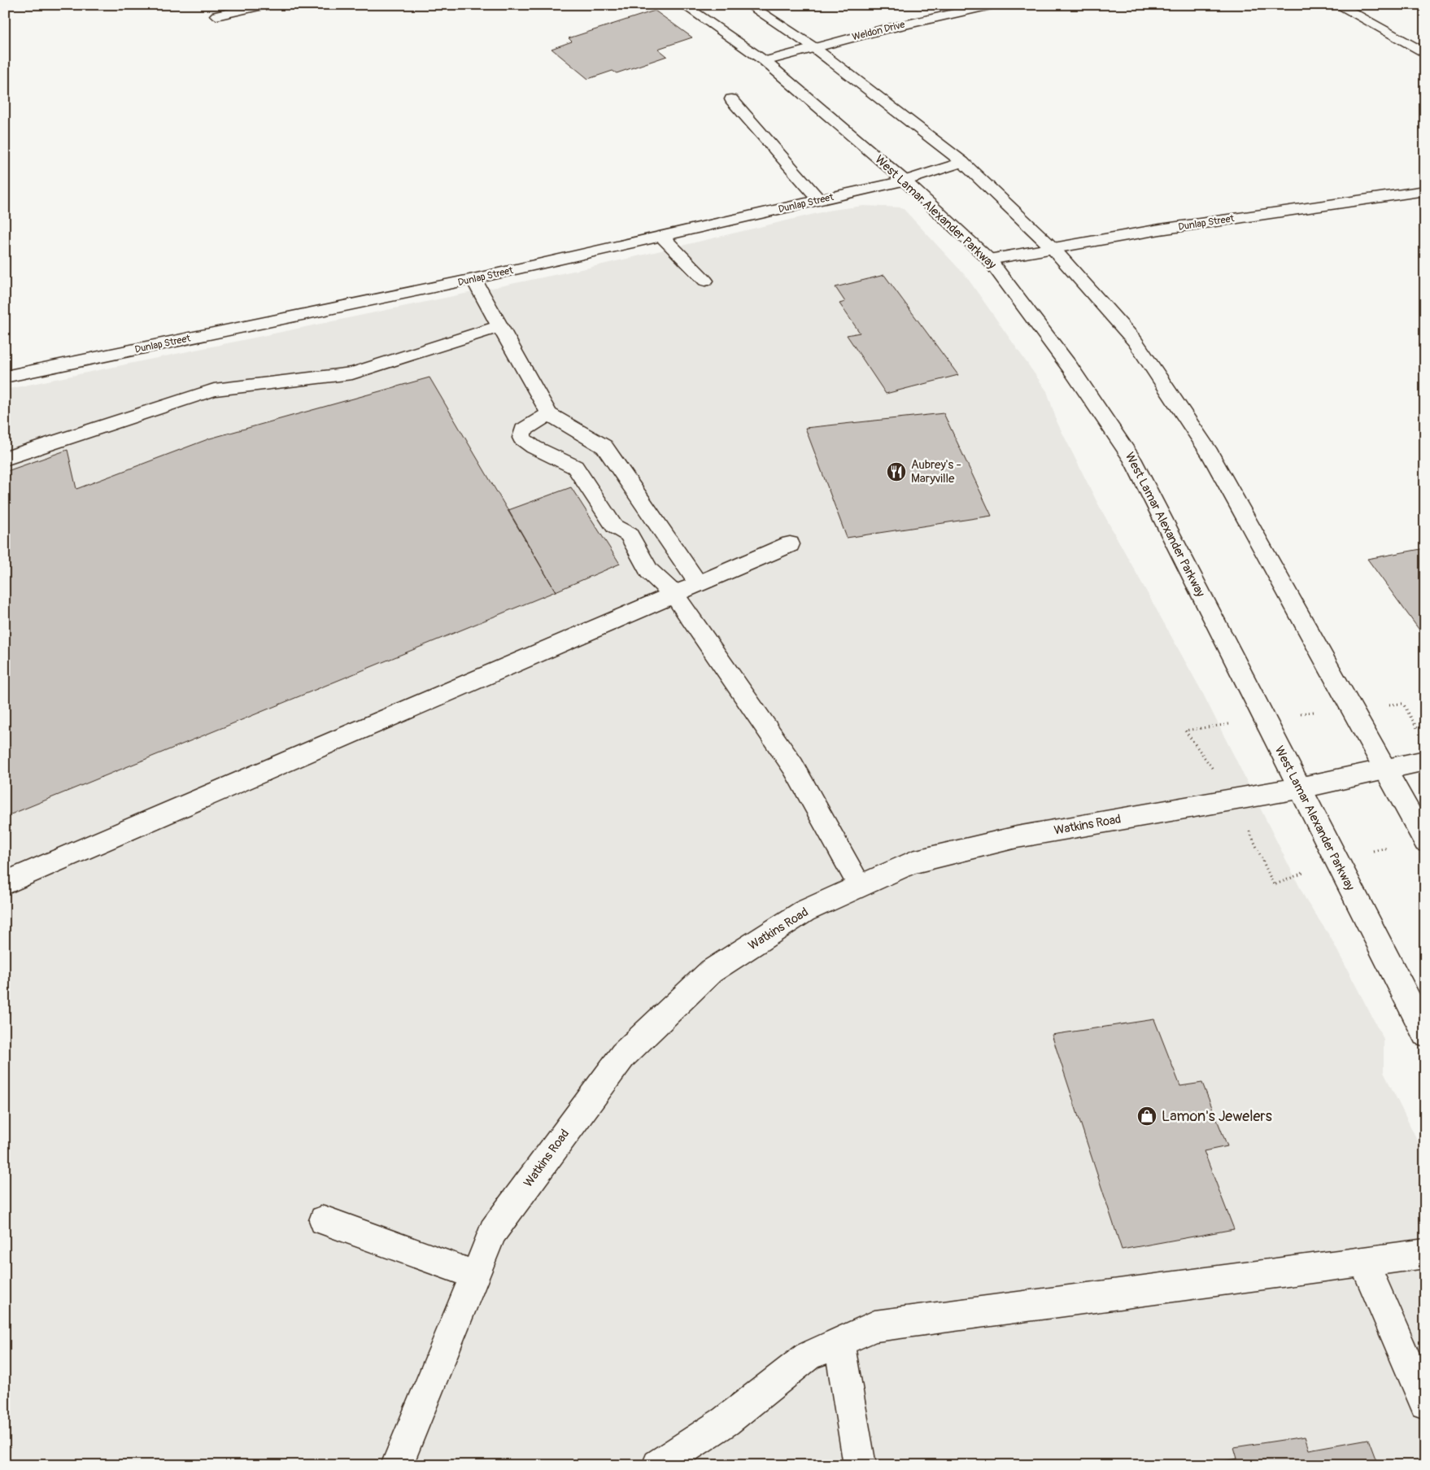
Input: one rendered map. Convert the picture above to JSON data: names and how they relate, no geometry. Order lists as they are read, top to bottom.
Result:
{
  "streets": {
    "main road": [
      "Weldon Drive",
      "Dunlap Street",
      "West Lamar Alexander Parkway",
      "Watkins Road"
    ]
  },
  "crossings": [
    ["Weldon Drive", "West Lamar Alexander Parkway"],
    ["Dunlap Street", "West Lamar Alexander Parkway"],
    ["West Lamar Alexander Parkway", "Watkins Road"]
  ],
  "places": {
    "restaurant": ["Aubrey's - Maryville"],
    "shop": ["Lamon's Jewelers"]
  }
}
